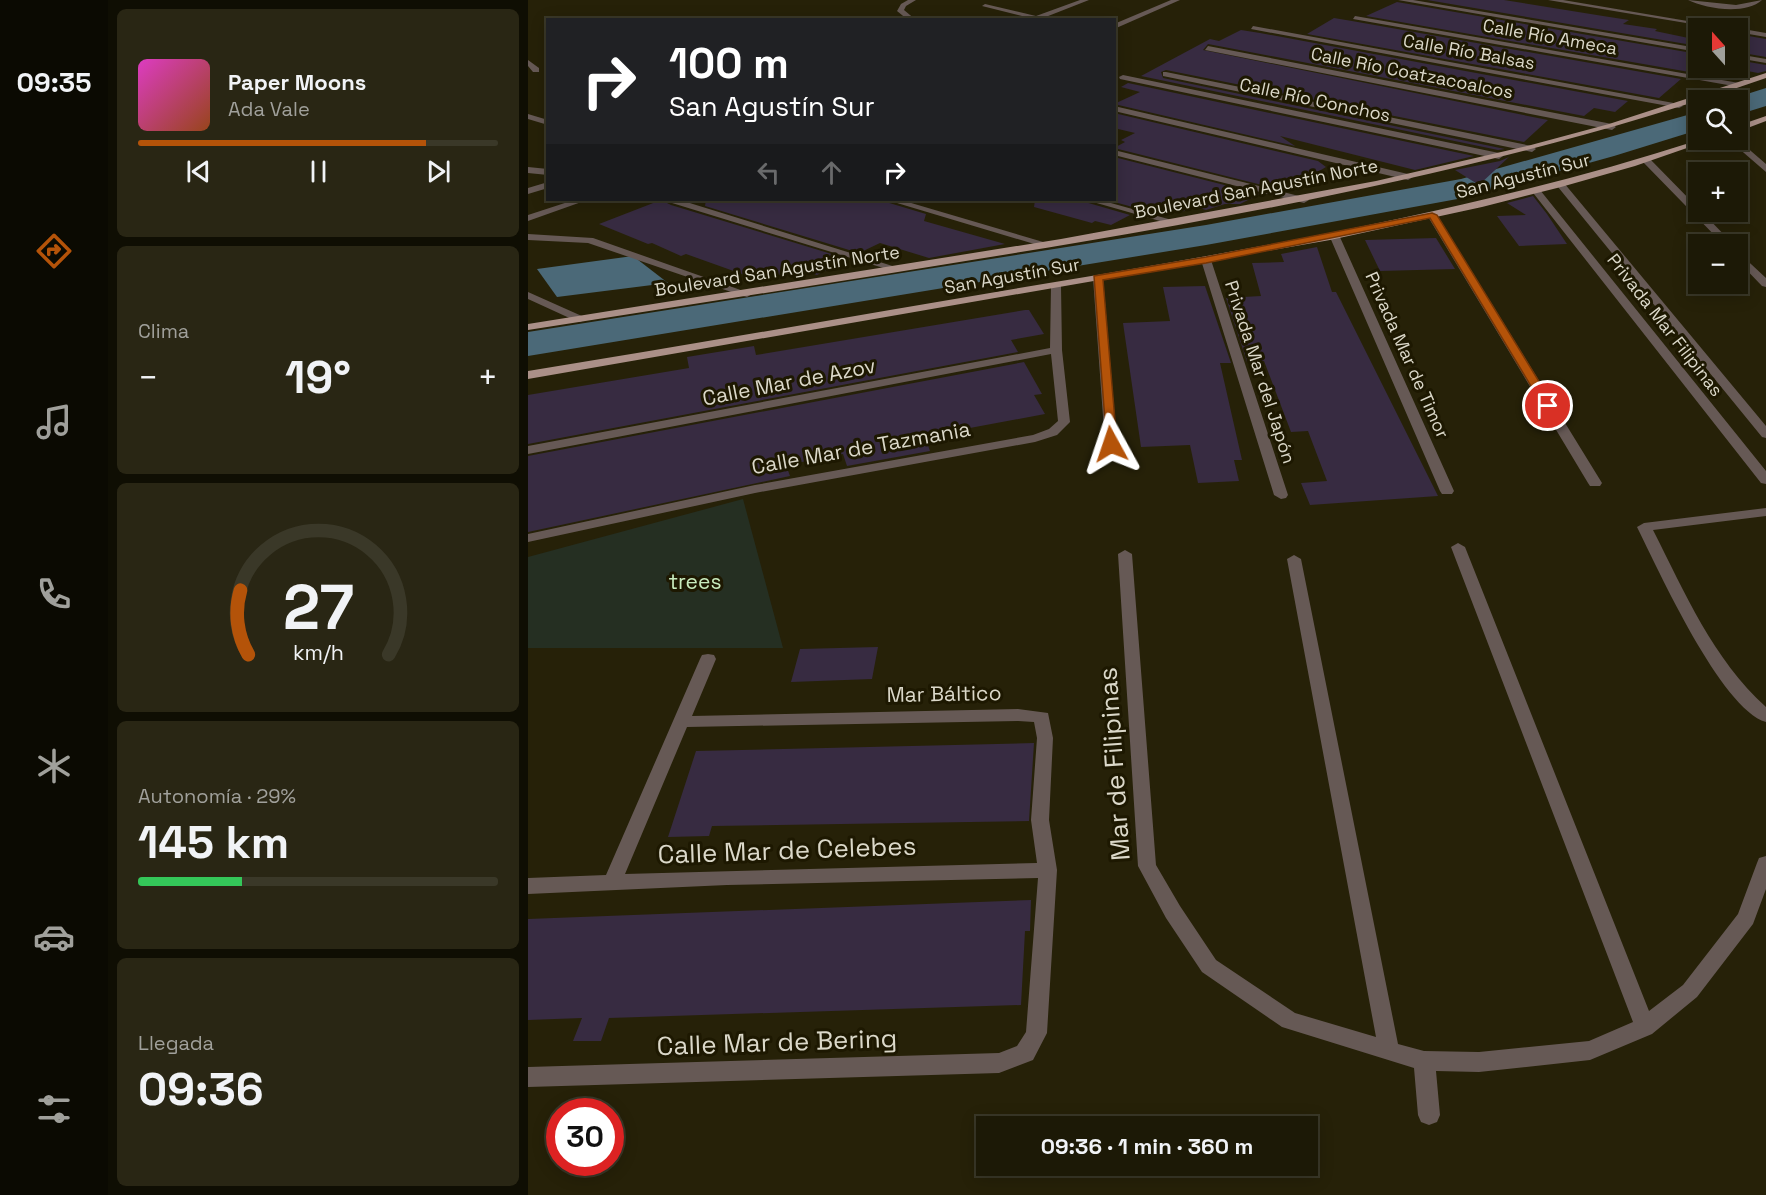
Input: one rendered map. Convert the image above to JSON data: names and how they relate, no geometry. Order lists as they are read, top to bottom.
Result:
{
  "streets": {
    "main road": ["San Agustín Sur", "Boulevard San Agustín Norte"],
    "street": [
      "Calle Río Ameca",
      "Calle Río Balsas",
      "Calle Río Coatzacoalcos",
      "Calle Río Conchos",
      "Privada Mar Filipinas",
      "Privada Mar de Timor",
      "Privada Mar del Japón",
      "Calle Mar de Azov",
      "Calle Mar de Tazmania",
      "Mar Báltico",
      "Mar de Filipinas",
      "Calle Mar de Celebes",
      "Calle Mar de Bering"
    ]
  },
  "crossings": [
    ["Calle Río Ameca", "Boulevard San Agustín Norte"],
    ["Calle Río Balsas", "Boulevard San Agustín Norte"],
    ["Calle Río Coatzacoalcos", "Boulevard San Agustín Norte"],
    ["Calle Río Conchos", "Boulevard San Agustín Norte"],
    ["San Agustín Sur", "Privada Mar Filipinas"],
    ["San Agustín Sur", "Privada Mar de Timor"],
    ["San Agustín Sur", "Privada Mar del Japón"],
    ["San Agustín Sur", "Calle Mar de Tazmania"],
    ["Calle Mar de Azov", "Calle Mar de Tazmania"],
    ["Mar Báltico", "Calle Mar de Celebes"],
    ["Mar Báltico", "Calle Mar de Bering"]
  ],
  "parks": ["trees"],
  "north": "top",
  "page": {
    "tabs": "09:35",
    "map_buttons": ["+", "−"],
    "turn": ["100 m", "San Agustín Sur"],
    "song": ["Paper Moons", "Ada Vale"],
    "tile": [
      "Clima",
      ["Autonomía · 29%", "145 km"],
      ["Llegada", "09:36"]
    ],
    "heat": ["−", "19°", "+"],
    "limit": "30",
    "trip": "09:36 · 1 min · 360 m",
    "gauge": ["27", "km/h"]
  }
}
